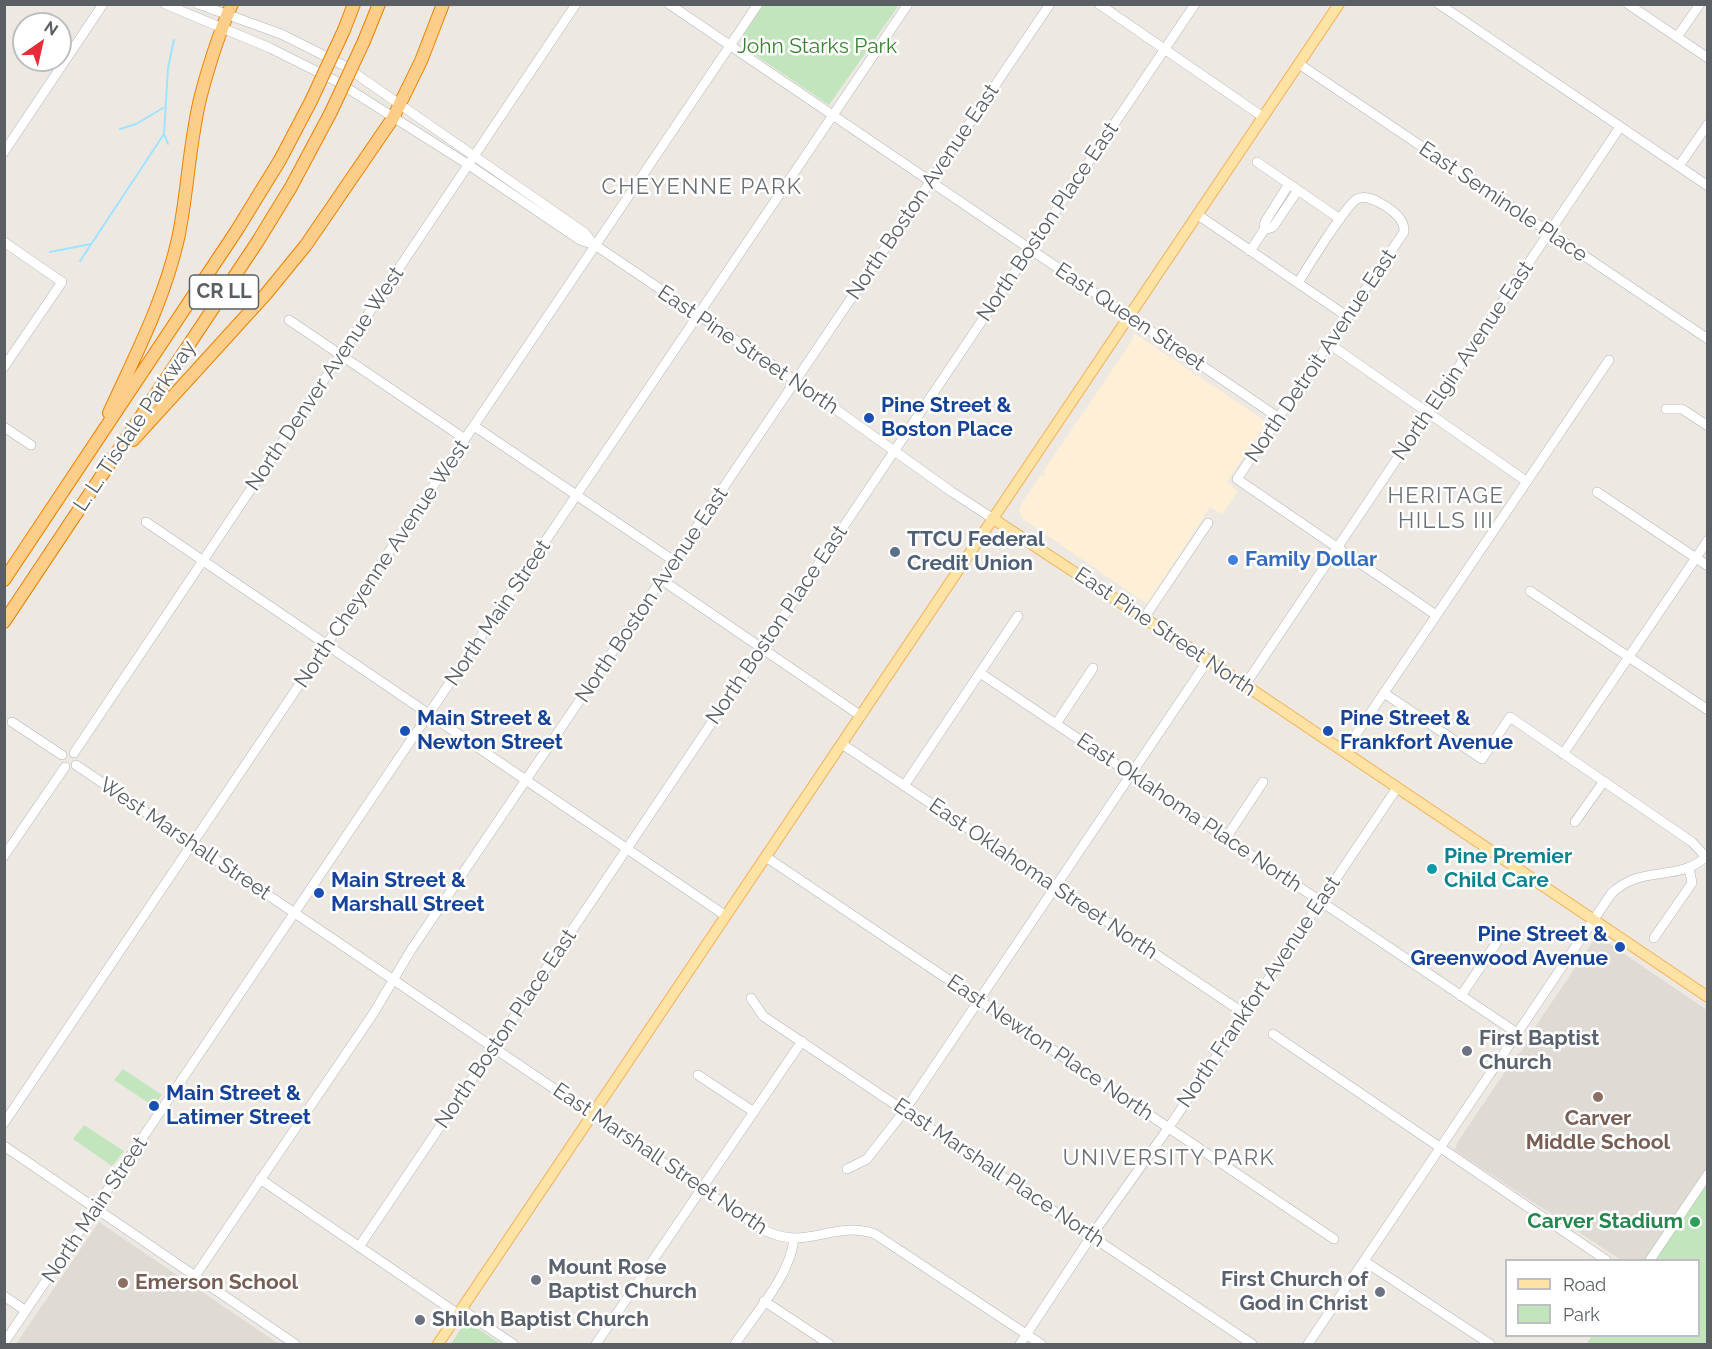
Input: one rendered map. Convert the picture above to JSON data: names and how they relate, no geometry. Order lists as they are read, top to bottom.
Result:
{
  "streets": {
    "highway": ["CR LL", "L. L. Tisdale Parkway"],
    "main road": ["East Pine Street North"],
    "street": [
      "North Boston Avenue East",
      "East Seminole Place",
      "North Boston Place East",
      "East Queen Street",
      "North Detroit Avenue East",
      "North Elgin Avenue East",
      "North Denver Avenue West",
      "North Cheyenne Avenue West",
      "North Main Street",
      "East Oklahoma Place North",
      "West Marshall Street",
      "East Oklahoma Street North",
      "North Frankfort Avenue East",
      "East Newton Place North",
      "East Marshall Street North",
      "East Marshall Place North"
    ]
  },
  "crossings": [
    ["North Boston Avenue East", "East Queen Street"],
    ["North Boston Avenue East", "East Pine Street North"],
    ["North Boston Avenue East", "East Marshall Street North"],
    ["East Seminole Place", "North Elgin Avenue East"],
    ["North Boston Place East", "East Queen Street"],
    ["North Boston Place East", "East Pine Street North"],
    ["North Boston Place East", "East Marshall Street North"],
    ["East Queen Street", "North Detroit Avenue East"],
    ["East Queen Street", "North Cheyenne Avenue West"],
    ["East Queen Street", "North Main Street"],
    ["East Pine Street North", "North Elgin Avenue East"],
    ["East Pine Street North", "North Denver Avenue West"],
    ["East Pine Street North", "North Cheyenne Avenue West"],
    ["East Pine Street North", "North Main Street"],
    ["East Pine Street North", "North Frankfort Avenue East"],
    ["North Detroit Avenue East", "North Elgin Avenue East"],
    ["North Denver Avenue West", "West Marshall Street"],
    ["North Cheyenne Avenue West", "West Marshall Street"],
    ["North Main Street", "West Marshall Street"],
    ["North Main Street", "East Marshall Street North"],
    ["East Oklahoma Place North", "North Frankfort Avenue East"],
    ["West Marshall Street", "East Marshall Street North"],
    ["East Oklahoma Street North", "North Frankfort Avenue East"],
    ["North Frankfort Avenue East", "East Newton Place North"],
    ["North Frankfort Avenue East", "East Marshall Street North"],
    ["North Frankfort Avenue East", "East Marshall Place North"]
  ],
  "districts": ["CHEYENNE PARK", "HERITAGE HILLS III", "UNIVERSITY PARK"],
  "parks": ["John Starks Park"],
  "places": [
    "Pine Street & Boston Place",
    "TTCU Federal Credit Union",
    "Family Dollar",
    "Main Street & Newton Street",
    "Pine Street & Frankfort Avenue",
    "Pine Premier Child Care",
    "Main Street & Marshall Street",
    "Pine Street & Greenwood Avenue",
    "First Baptist Church",
    "Carver Middle School",
    "Main Street & Latimer Street",
    "Carver Stadium",
    "Mount Rose Baptist Church",
    "Emerson School",
    "First Church of God in Christ",
    "Shiloh Baptist Church"
  ],
  "legend": ["Road", "Park"],
  "north": "top right"
}
